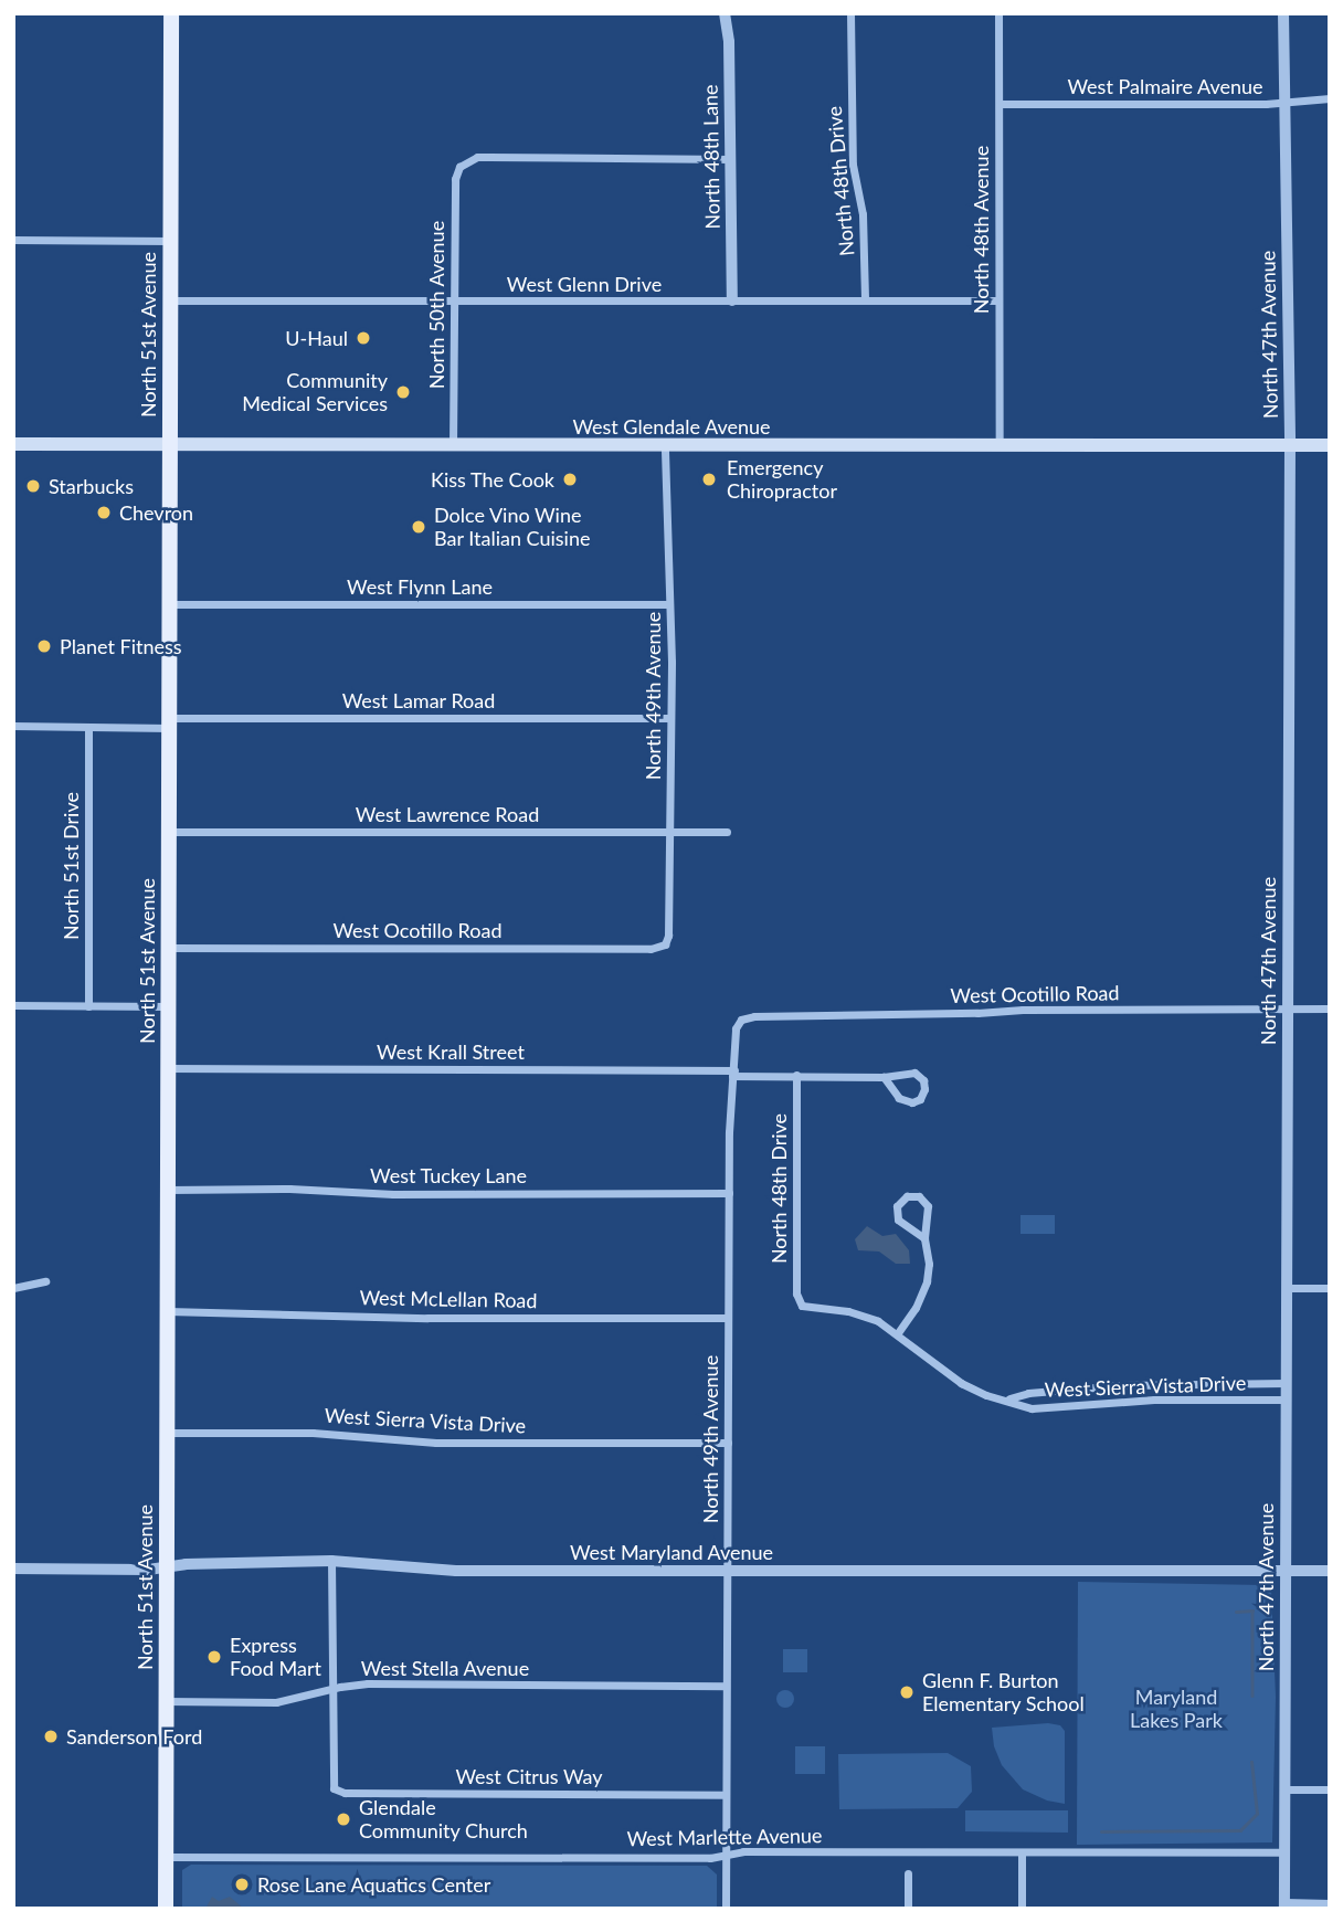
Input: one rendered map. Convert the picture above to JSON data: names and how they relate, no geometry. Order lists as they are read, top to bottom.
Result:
{
  "streets": {
    "main road": ["North 51st Avenue", "West Glendale Avenue"],
    "street": [
      "West Palmaire Avenue",
      "North 48th Lane",
      "North 48th Drive",
      "North 48th Avenue",
      "West Glenn Drive",
      "North 50th Avenue",
      "North 47th Avenue",
      "West Flynn Lane",
      "North 49th Avenue",
      "West Lamar Road",
      "West Lawrence Road",
      "North 51st Drive",
      "West Ocotillo Road",
      "West Krall Street",
      "West Tuckey Lane",
      "West McLellan Road",
      "West Sierra Vista Drive",
      "West Maryland Avenue",
      "West Stella Avenue",
      "West Citrus Way",
      "West Marlette Avenue"
    ]
  },
  "crossings": [
    ["West Palmaire Avenue", "North 48th Avenue"],
    ["West Palmaire Avenue", "North 47th Avenue"],
    ["North 48th Lane", "West Glenn Drive"],
    ["North 48th Lane", "North 50th Avenue"],
    ["North 48th Drive", "West Glenn Drive"],
    ["North 48th Drive", "West Krall Street"],
    ["North 48th Drive", "West Sierra Vista Drive"],
    ["North 48th Avenue", "West Glenn Drive"],
    ["North 48th Avenue", "West Glendale Avenue"],
    ["West Glenn Drive", "North 50th Avenue"],
    ["West Glenn Drive", "North 51st Avenue"],
    ["North 50th Avenue", "West Glendale Avenue"],
    ["North 51st Avenue", "West Glendale Avenue"],
    ["North 51st Avenue", "West Flynn Lane"],
    ["North 51st Avenue", "West Lamar Road"],
    ["North 51st Avenue", "West Lawrence Road"],
    ["North 51st Avenue", "West Ocotillo Road"],
    ["North 51st Avenue", "West Krall Street"],
    ["North 51st Avenue", "West Tuckey Lane"],
    ["North 51st Avenue", "West McLellan Road"],
    ["North 51st Avenue", "West Sierra Vista Drive"],
    ["North 51st Avenue", "West Maryland Avenue"],
    ["North 51st Avenue", "West Stella Avenue"],
    ["North 51st Avenue", "West Marlette Avenue"],
    ["North 47th Avenue", "West Glendale Avenue"],
    ["North 47th Avenue", "West Ocotillo Road"],
    ["North 47th Avenue", "West Sierra Vista Drive"],
    ["North 47th Avenue", "West Maryland Avenue"],
    ["North 47th Avenue", "West Marlette Avenue"],
    ["West Glendale Avenue", "North 49th Avenue"],
    ["West Flynn Lane", "North 49th Avenue"],
    ["North 49th Avenue", "West Lamar Road"],
    ["North 49th Avenue", "West Lawrence Road"],
    ["North 49th Avenue", "West Ocotillo Road"],
    ["North 49th Avenue", "West Krall Street"],
    ["North 49th Avenue", "West Tuckey Lane"],
    ["North 49th Avenue", "West McLellan Road"],
    ["North 49th Avenue", "West Sierra Vista Drive"],
    ["North 49th Avenue", "West Maryland Avenue"],
    ["North 49th Avenue", "West Stella Avenue"],
    ["North 49th Avenue", "West Citrus Way"],
    ["North 49th Avenue", "West Marlette Avenue"],
    ["West Lamar Road", "North 51st Drive"],
    ["West Stella Avenue", "West Citrus Way"]
  ],
  "parks": ["Maryland Lakes Park"],
  "places": [
    "U-Haul",
    "Community Medical Services",
    "Kiss The Cook",
    "Emergency Chiropractor",
    "Starbucks",
    "Chevron",
    "Dolce Vino Wine Bar Italian Cuisine",
    "Planet Fitness",
    "Express Food Mart",
    "Glenn F. Burton Elementary School",
    "Sanderson Ford",
    "Glendale Community Church",
    "Rose Lane Aquatics Center"
  ]
}
